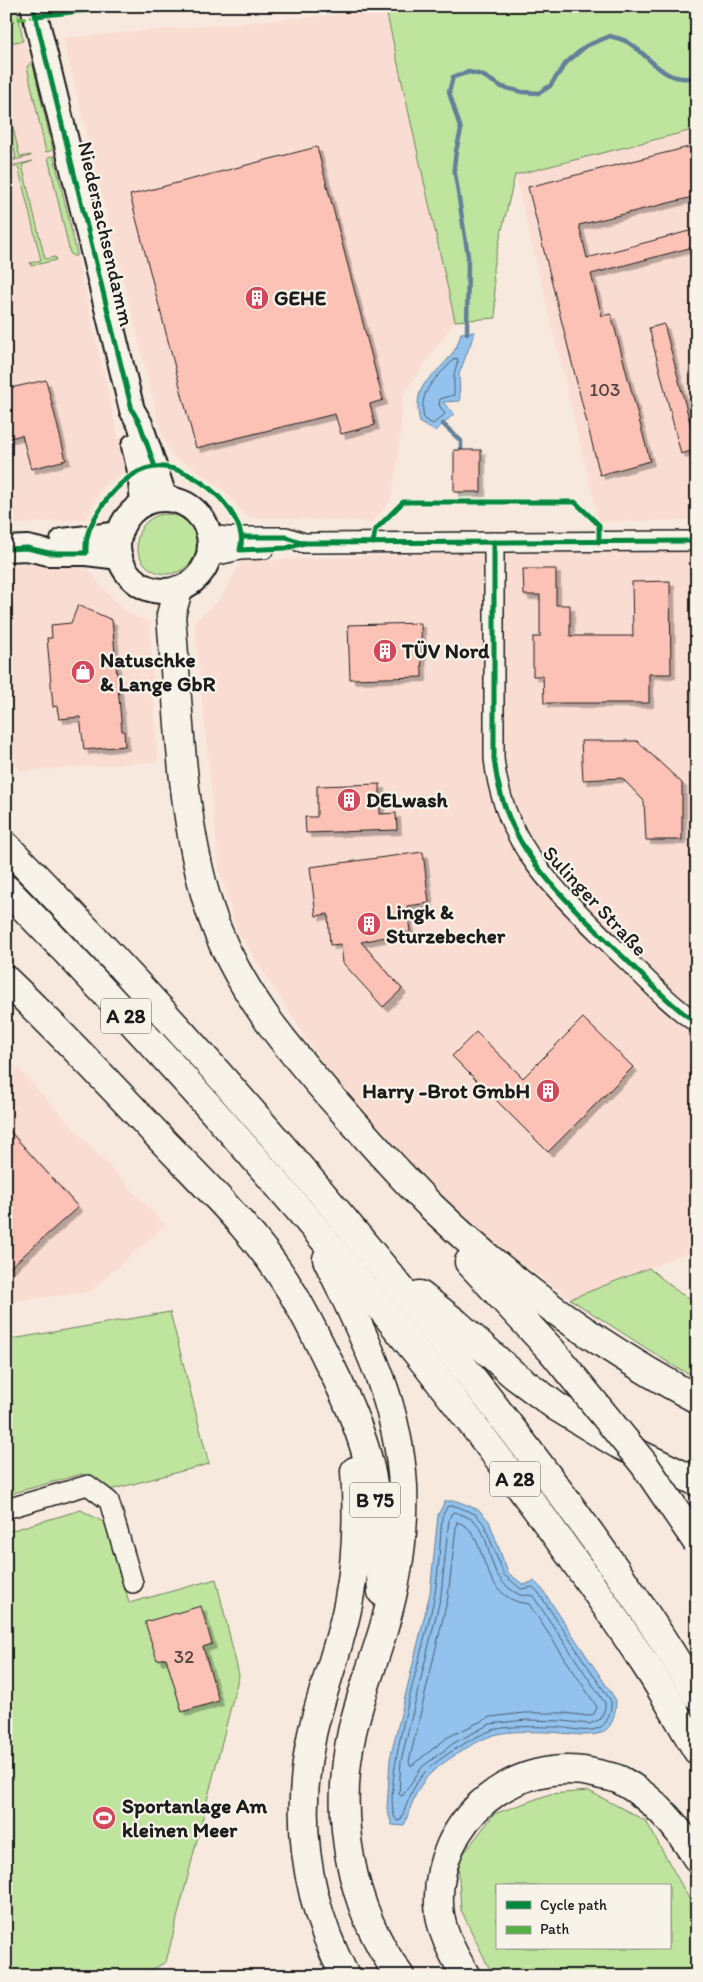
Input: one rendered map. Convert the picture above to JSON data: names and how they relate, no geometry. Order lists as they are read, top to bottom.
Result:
{
  "streets": {
    "highway": ["A 28", "B 75"],
    "main road": ["Niedersachsendamm"],
    "street": ["Sulinger Straße"]
  },
  "places": {
    "building": [
      "GEHE",
      "TÜV Nord",
      "DELwash",
      "Lingk & Sturzebecher",
      "Harry -Brot GmbH"
    ],
    "shop": ["Natuschke & Lange GbR"],
    "sports": ["Sportanlage Am kleinen Meer"]
  },
  "house_numbers": ["103", "32"],
  "legend": ["Cycle path", "Path"]
}
